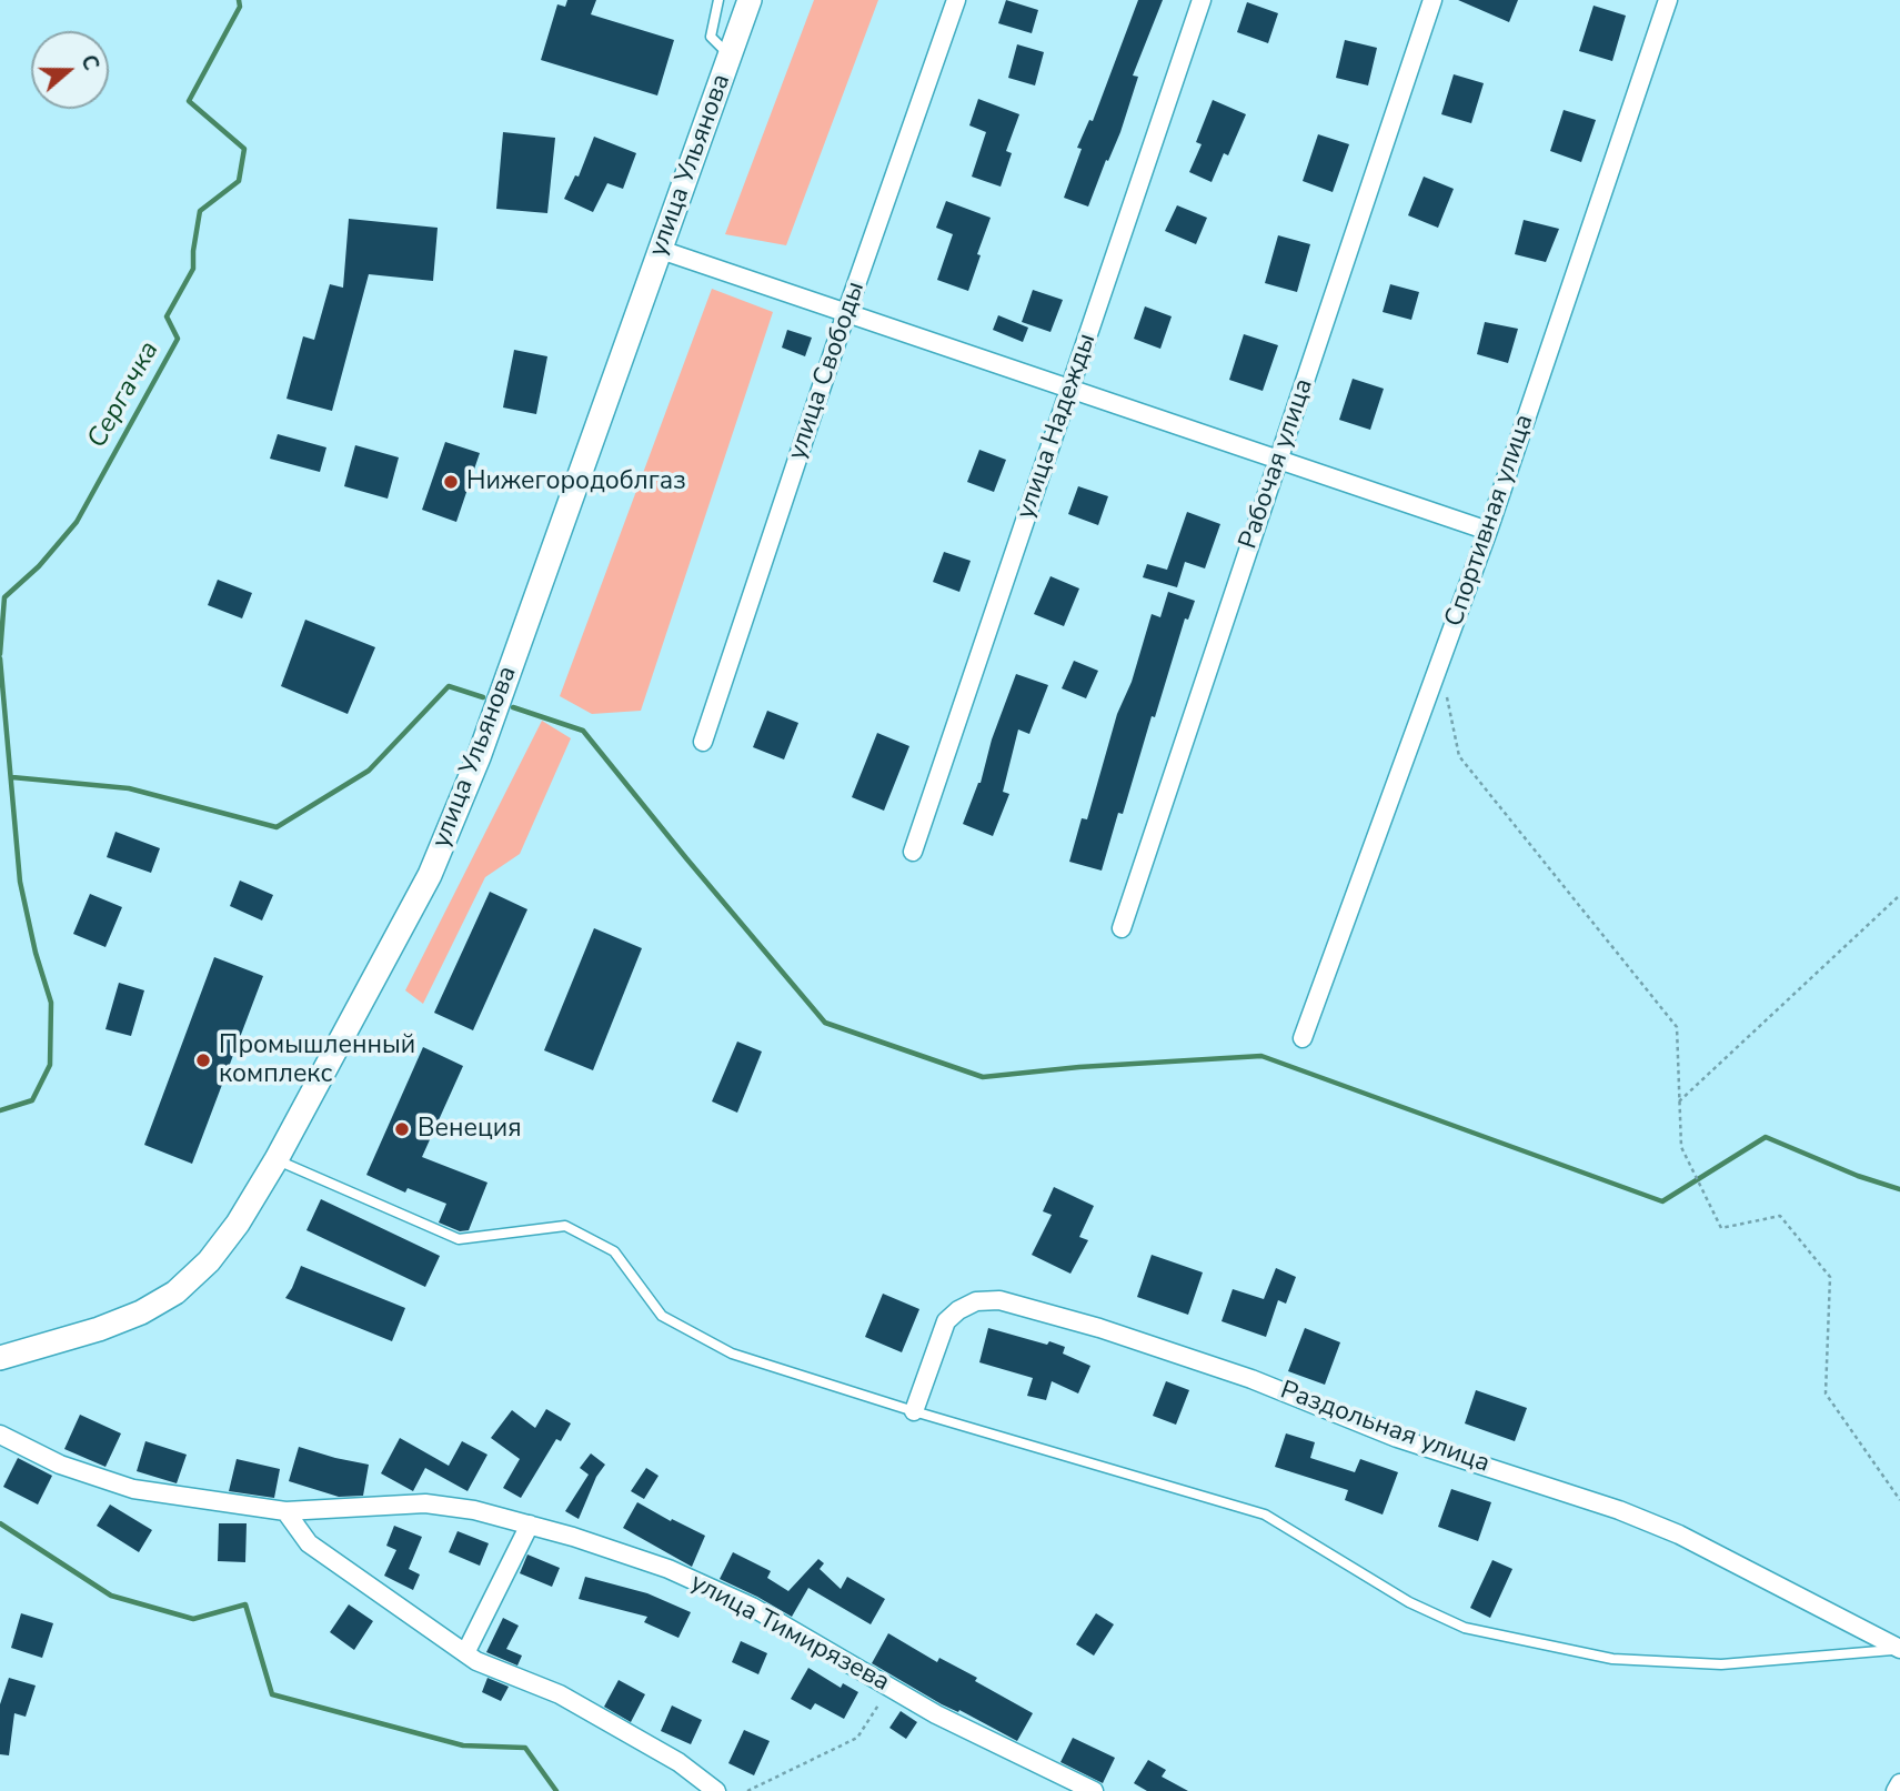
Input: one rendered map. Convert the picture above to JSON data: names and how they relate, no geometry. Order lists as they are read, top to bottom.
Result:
{
  "streets": {
    "main road": ["улица Ульянова"],
    "street": [
      "улица Свободы",
      "улица Надежды",
      "Рабочая улица",
      "Спортивная улица",
      "Раздольная улица",
      "улица Тимирязева"
    ]
  },
  "water": ["Сергачка"],
  "places": ["Нижегородоблгаз", "Промышленный комплекс", "Венеция"],
  "north": "right"
}
